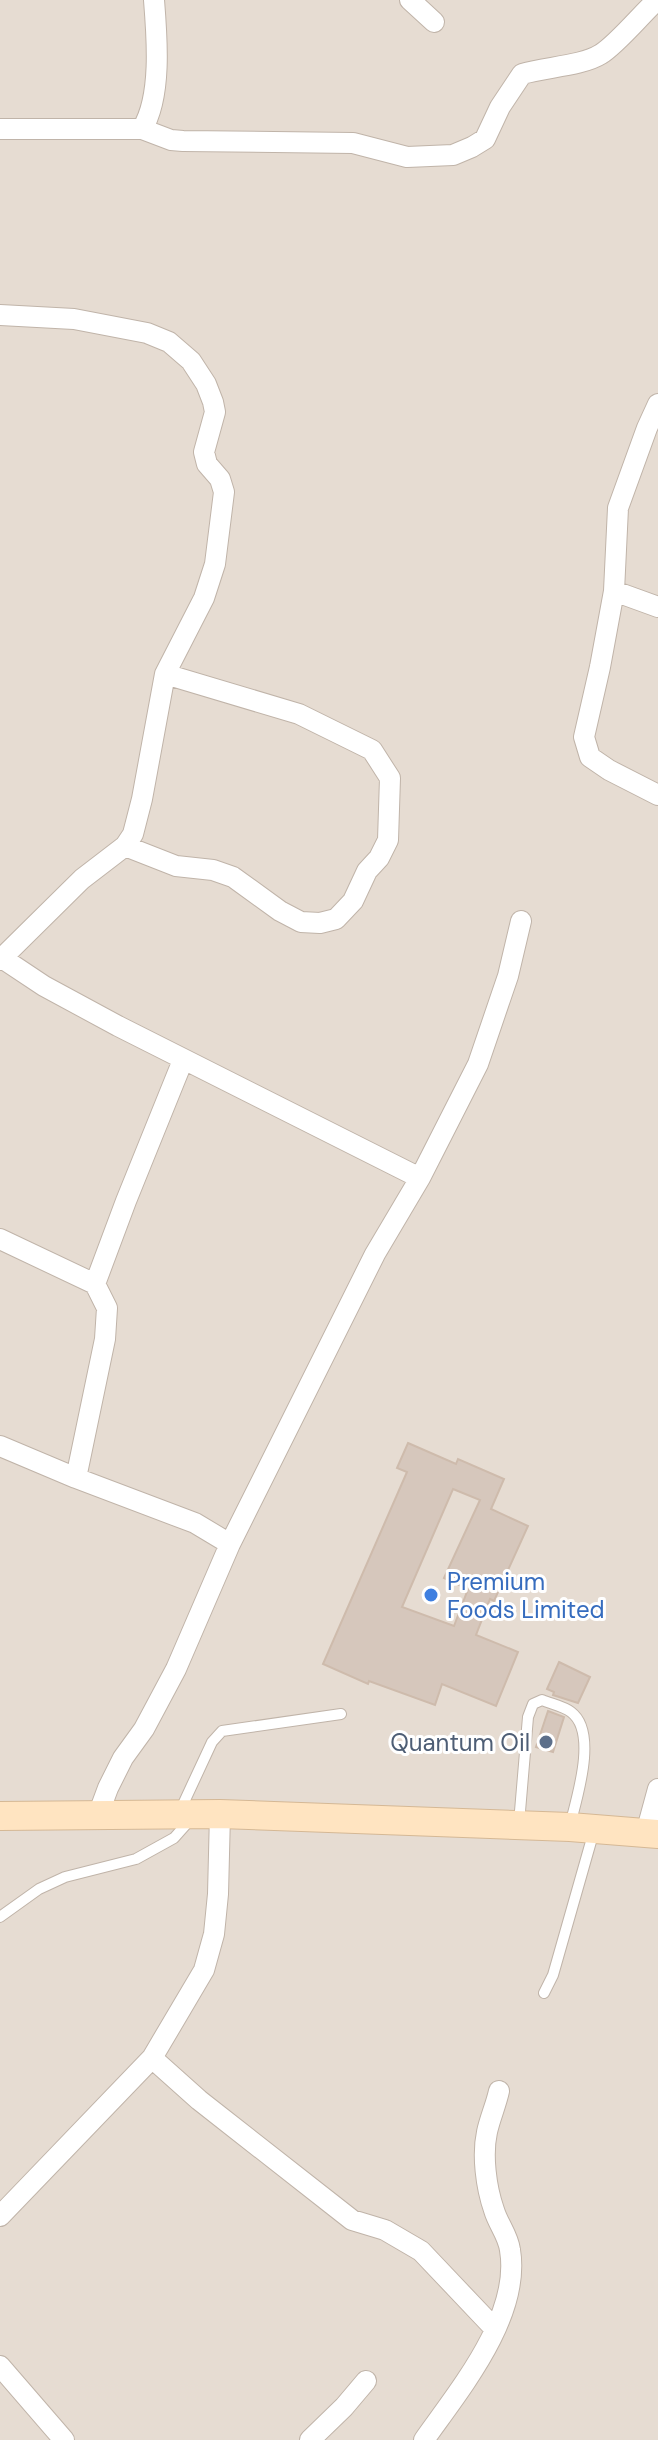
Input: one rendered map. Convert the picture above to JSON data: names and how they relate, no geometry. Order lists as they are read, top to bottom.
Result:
{
  "places": ["Premium Foods Limited", "Quantum Oil"]
}
